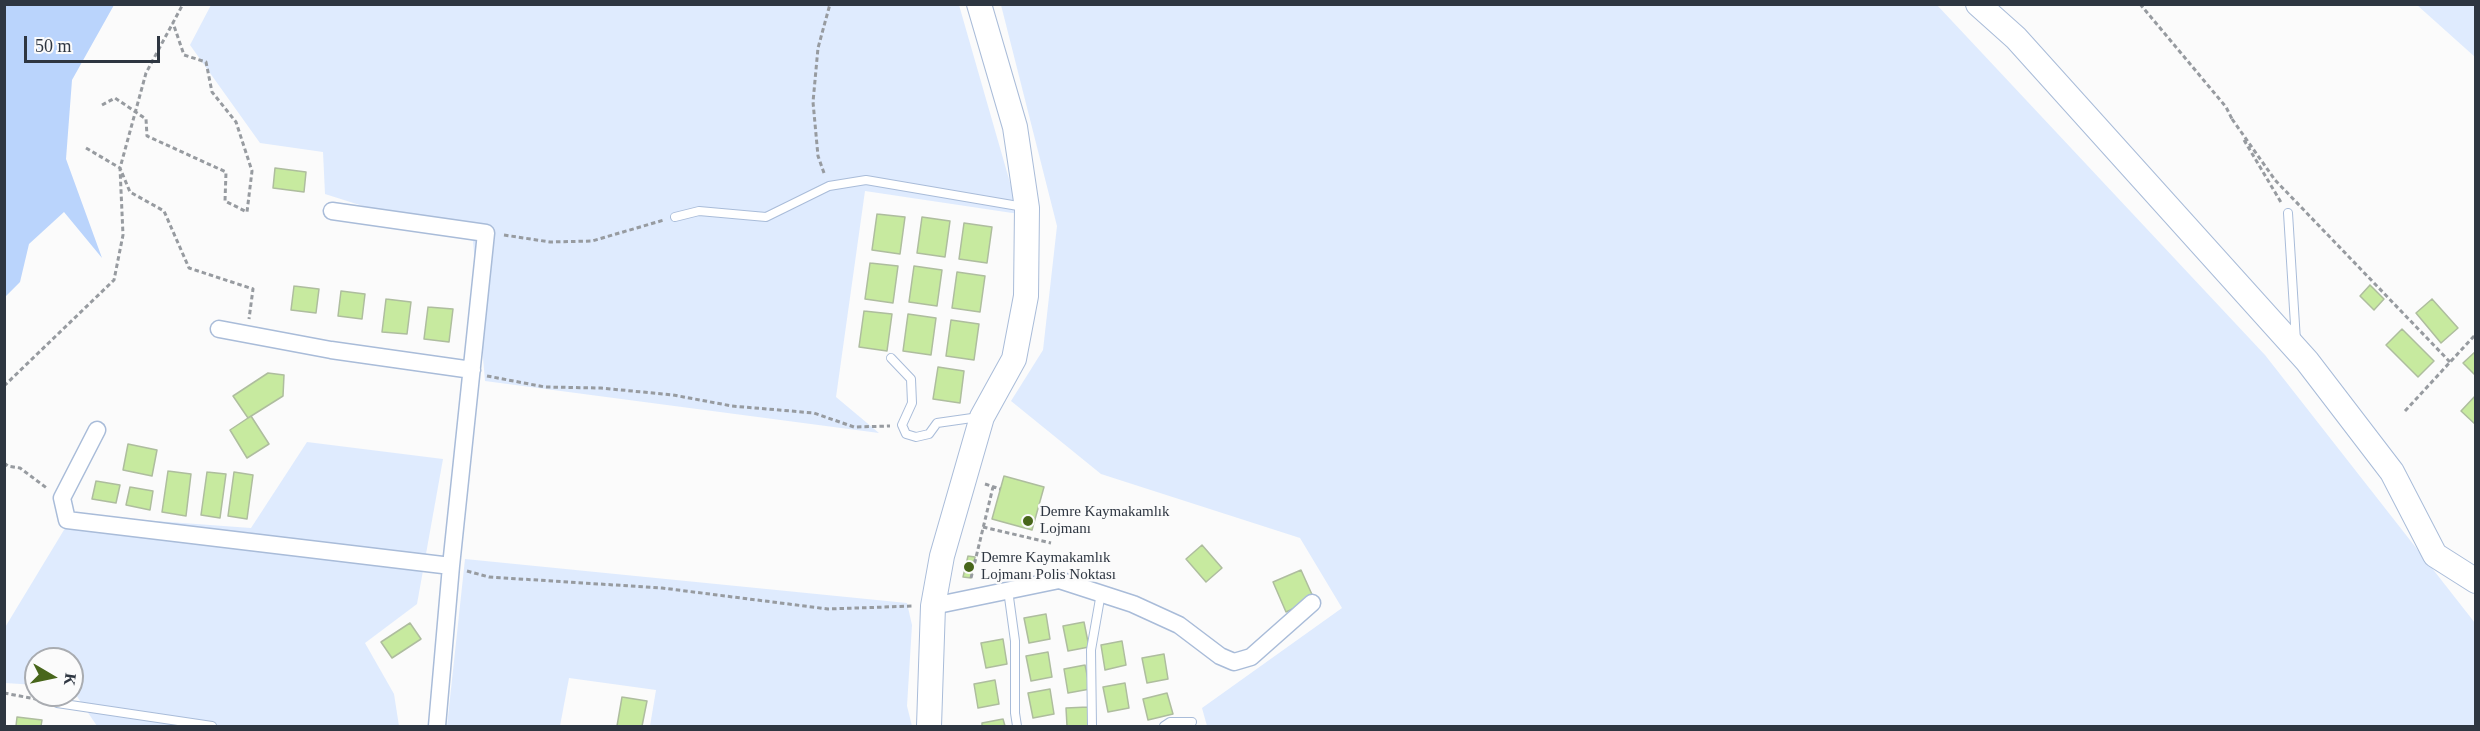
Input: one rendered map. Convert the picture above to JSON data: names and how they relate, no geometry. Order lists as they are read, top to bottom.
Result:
{
  "places": ["Demre Kaymakamlık Lojmanı", "Demre Kaymakamlık Lojmanı Polis Noktası"],
  "scale_bar": "50 m",
  "north": "right"
}
